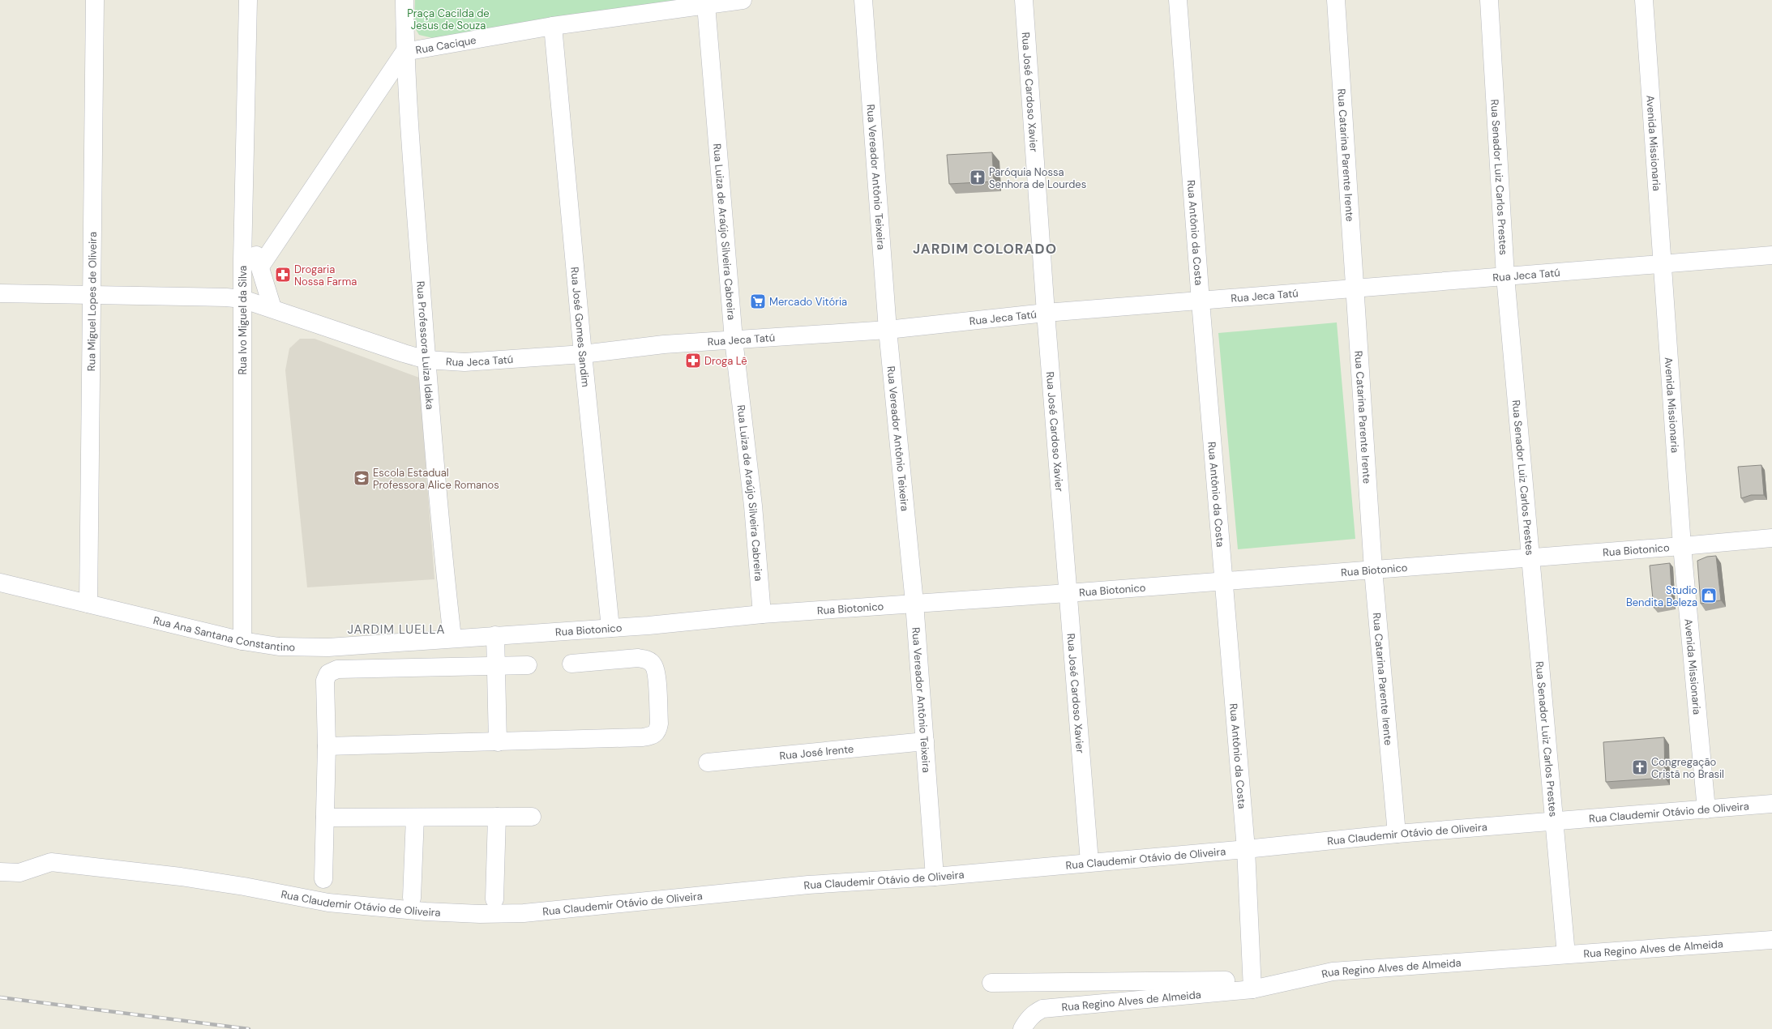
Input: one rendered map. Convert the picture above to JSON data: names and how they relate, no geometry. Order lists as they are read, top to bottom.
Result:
{
  "streets": {
    "street": [
      "Rua Cacique",
      "Rua José Cardoso Xavier",
      "Avenida Missionaria",
      "Rua Catarina Parente Irente",
      "Rua Vereador Antônio Teixeira",
      "Rua Senador Luiz Carlos Prestes",
      "Rua Luiza de Araújo Silveira Cabreira",
      "Rua Antônio da Costa",
      "Rua Jeca Tatú",
      "Rua Miguel Lopes de Oliveira",
      "Rua Ivo Miguel da Silva",
      "Rua José Gomes Sandim",
      "Rua Professora Luiza Idaka",
      "Rua Biotonico",
      "Rua Ana Santana Constantino",
      "Rua José Irente",
      "Rua Claudemir Otávio de Oliveira",
      "Rua Regino Alves de Almeida"
    ]
  },
  "crossings": [
    ["Rua Cacique", "Rua Luiza de Araújo Silveira Cabreira"],
    ["Rua Cacique", "Rua José Gomes Sandim"],
    ["Rua Cacique", "Rua Professora Luiza Idaka"],
    ["Rua José Cardoso Xavier", "Rua Jeca Tatú"],
    ["Rua José Cardoso Xavier", "Rua Biotonico"],
    ["Rua José Cardoso Xavier", "Rua Claudemir Otávio de Oliveira"],
    ["Avenida Missionaria", "Rua Jeca Tatú"],
    ["Avenida Missionaria", "Rua Biotonico"],
    ["Avenida Missionaria", "Rua Claudemir Otávio de Oliveira"],
    ["Rua Catarina Parente Irente", "Rua Jeca Tatú"],
    ["Rua Catarina Parente Irente", "Rua Biotonico"],
    ["Rua Catarina Parente Irente", "Rua Claudemir Otávio de Oliveira"],
    ["Rua Vereador Antônio Teixeira", "Rua Jeca Tatú"],
    ["Rua Vereador Antônio Teixeira", "Rua Biotonico"],
    ["Rua Vereador Antônio Teixeira", "Rua José Irente"],
    ["Rua Vereador Antônio Teixeira", "Rua Claudemir Otávio de Oliveira"],
    ["Rua Senador Luiz Carlos Prestes", "Rua Jeca Tatú"],
    ["Rua Senador Luiz Carlos Prestes", "Rua Biotonico"],
    ["Rua Senador Luiz Carlos Prestes", "Rua Claudemir Otávio de Oliveira"],
    ["Rua Senador Luiz Carlos Prestes", "Rua Regino Alves de Almeida"],
    ["Rua Luiza de Araújo Silveira Cabreira", "Rua Jeca Tatú"],
    ["Rua Luiza de Araújo Silveira Cabreira", "Rua Biotonico"],
    ["Rua Antônio da Costa", "Rua Jeca Tatú"],
    ["Rua Antônio da Costa", "Rua Biotonico"],
    ["Rua Antônio da Costa", "Rua Claudemir Otávio de Oliveira"],
    ["Rua Antônio da Costa", "Rua Regino Alves de Almeida"],
    ["Rua Jeca Tatú", "Rua Miguel Lopes de Oliveira"],
    ["Rua Jeca Tatú", "Rua Ivo Miguel da Silva"],
    ["Rua Jeca Tatú", "Rua José Gomes Sandim"],
    ["Rua Jeca Tatú", "Rua Professora Luiza Idaka"],
    ["Rua Miguel Lopes de Oliveira", "Rua Ana Santana Constantino"],
    ["Rua Ivo Miguel da Silva", "Rua Ana Santana Constantino"],
    ["Rua José Gomes Sandim", "Rua Biotonico"],
    ["Rua Professora Luiza Idaka", "Rua Biotonico"],
    ["Rua Professora Luiza Idaka", "Rua Ana Santana Constantino"],
    ["Rua Biotonico", "Rua Ana Santana Constantino"]
  ],
  "districts": ["JARDIM COLORADO", "JARDIM LUELLA"],
  "parks": ["Praça Cacilda de Jesus de Souza"],
  "places": {
    "church": ["Paróquia Nossa Senhora de Lourdes", "Congregação Cristã no Brasil"],
    "pharmacy": ["Drogaria Nossa Farma", "Droga Lê"],
    "supermarket": ["Mercado Vitória"],
    "school or university": ["Escola Estadual Professora Alice Romanos"],
    "shop": ["Studio Bendita Beleza"]
  }
}
